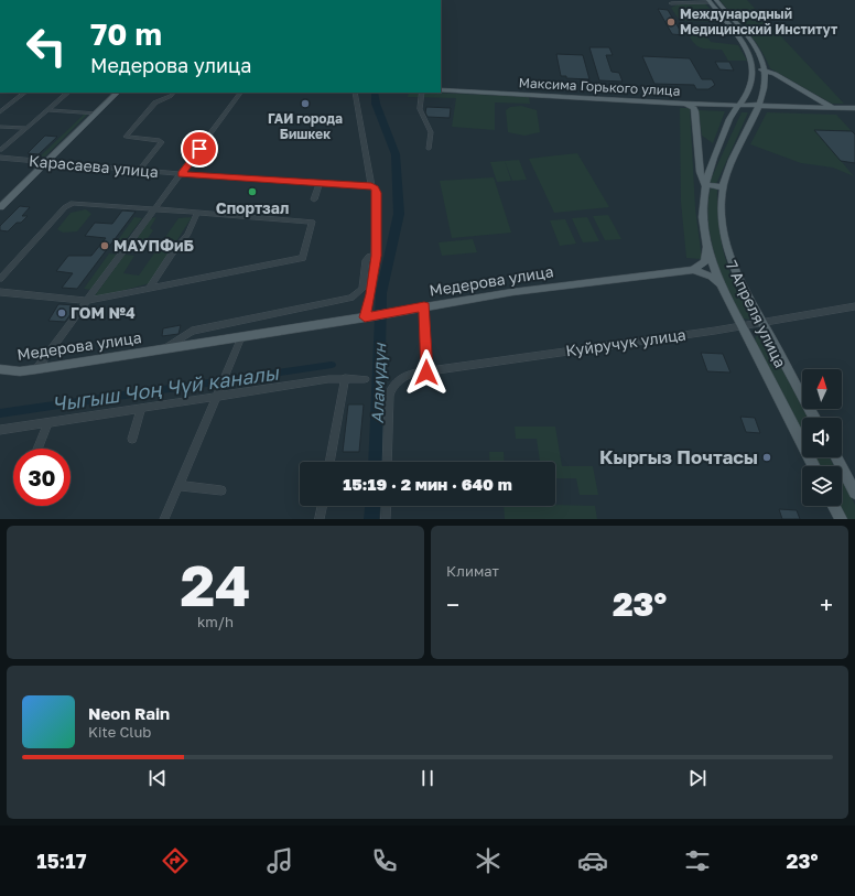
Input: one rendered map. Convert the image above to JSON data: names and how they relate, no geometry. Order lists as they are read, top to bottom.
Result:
{
  "streets": {
    "main road": ["Максима Горького улица", "Медерова улица", "7 Апреля улица"],
    "street": ["Карасаева улица", "Куйручук улица"]
  },
  "crossings": [
    ["Максима Горького улица", "7 Апреля улица"],
    ["Медерова улица", "7 Апреля улица"],
    ["7 Апреля улица", "Куйручук улица"]
  ],
  "water": ["Аламүдүн", "Чыгыш Чоң Чүй каналы"],
  "places": [
    "Международный Медицинский Институт",
    "ГАИ города Бишкек",
    "Спортзал",
    "МАУПФиБ",
    "ГОМ №4",
    "Кыргыз Почтасы"
  ],
  "north": "top",
  "page": {
    "turn": ["70 m", "Медерова улица"],
    "limit": "30",
    "trip": "15:19 · 2 мин · 640 m",
    "tile": [
      ["24", "km/h"],
      "Климат"
    ],
    "heat": ["−", "23°", "+"],
    "song": ["Neon Rain", "Kite Club"],
    "tabs": ["15:17", "23°"]
  }
}
